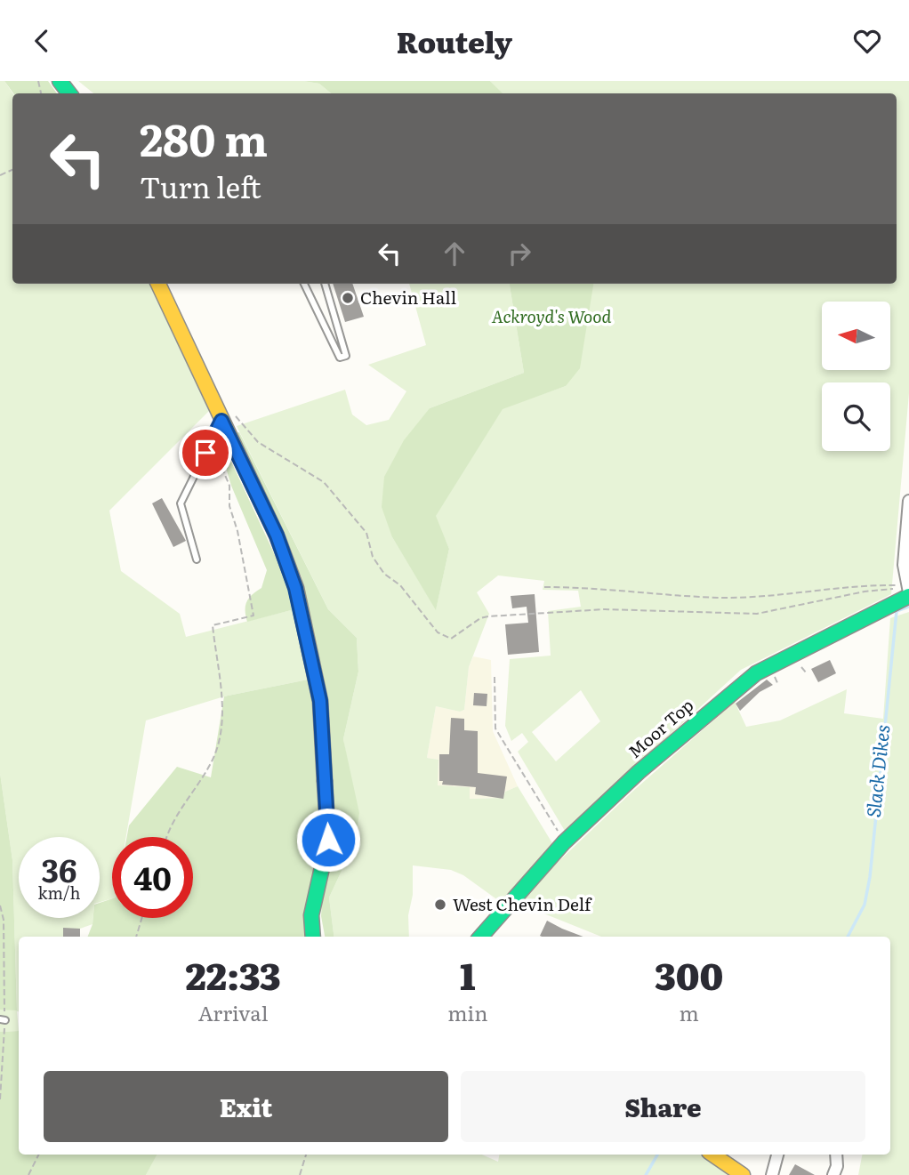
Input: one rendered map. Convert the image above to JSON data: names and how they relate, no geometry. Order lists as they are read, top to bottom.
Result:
{
  "streets": {
    "street": ["Moor Top"]
  },
  "water": ["Slack Dikes"],
  "parks": ["Ackroyd's Wood"],
  "places": ["Chevin Hall", "West Chevin Delf"],
  "north": "left",
  "page": {
    "header": "Routely",
    "turn": ["280 m", "Turn left"],
    "speed": "36 km/h",
    "limit": "40",
    "eta": [
      "22:33",
      "Arrival",
      "1",
      "min",
      "300",
      "m"
    ],
    "buttons": ["Exit", "Share"]
  }
}
